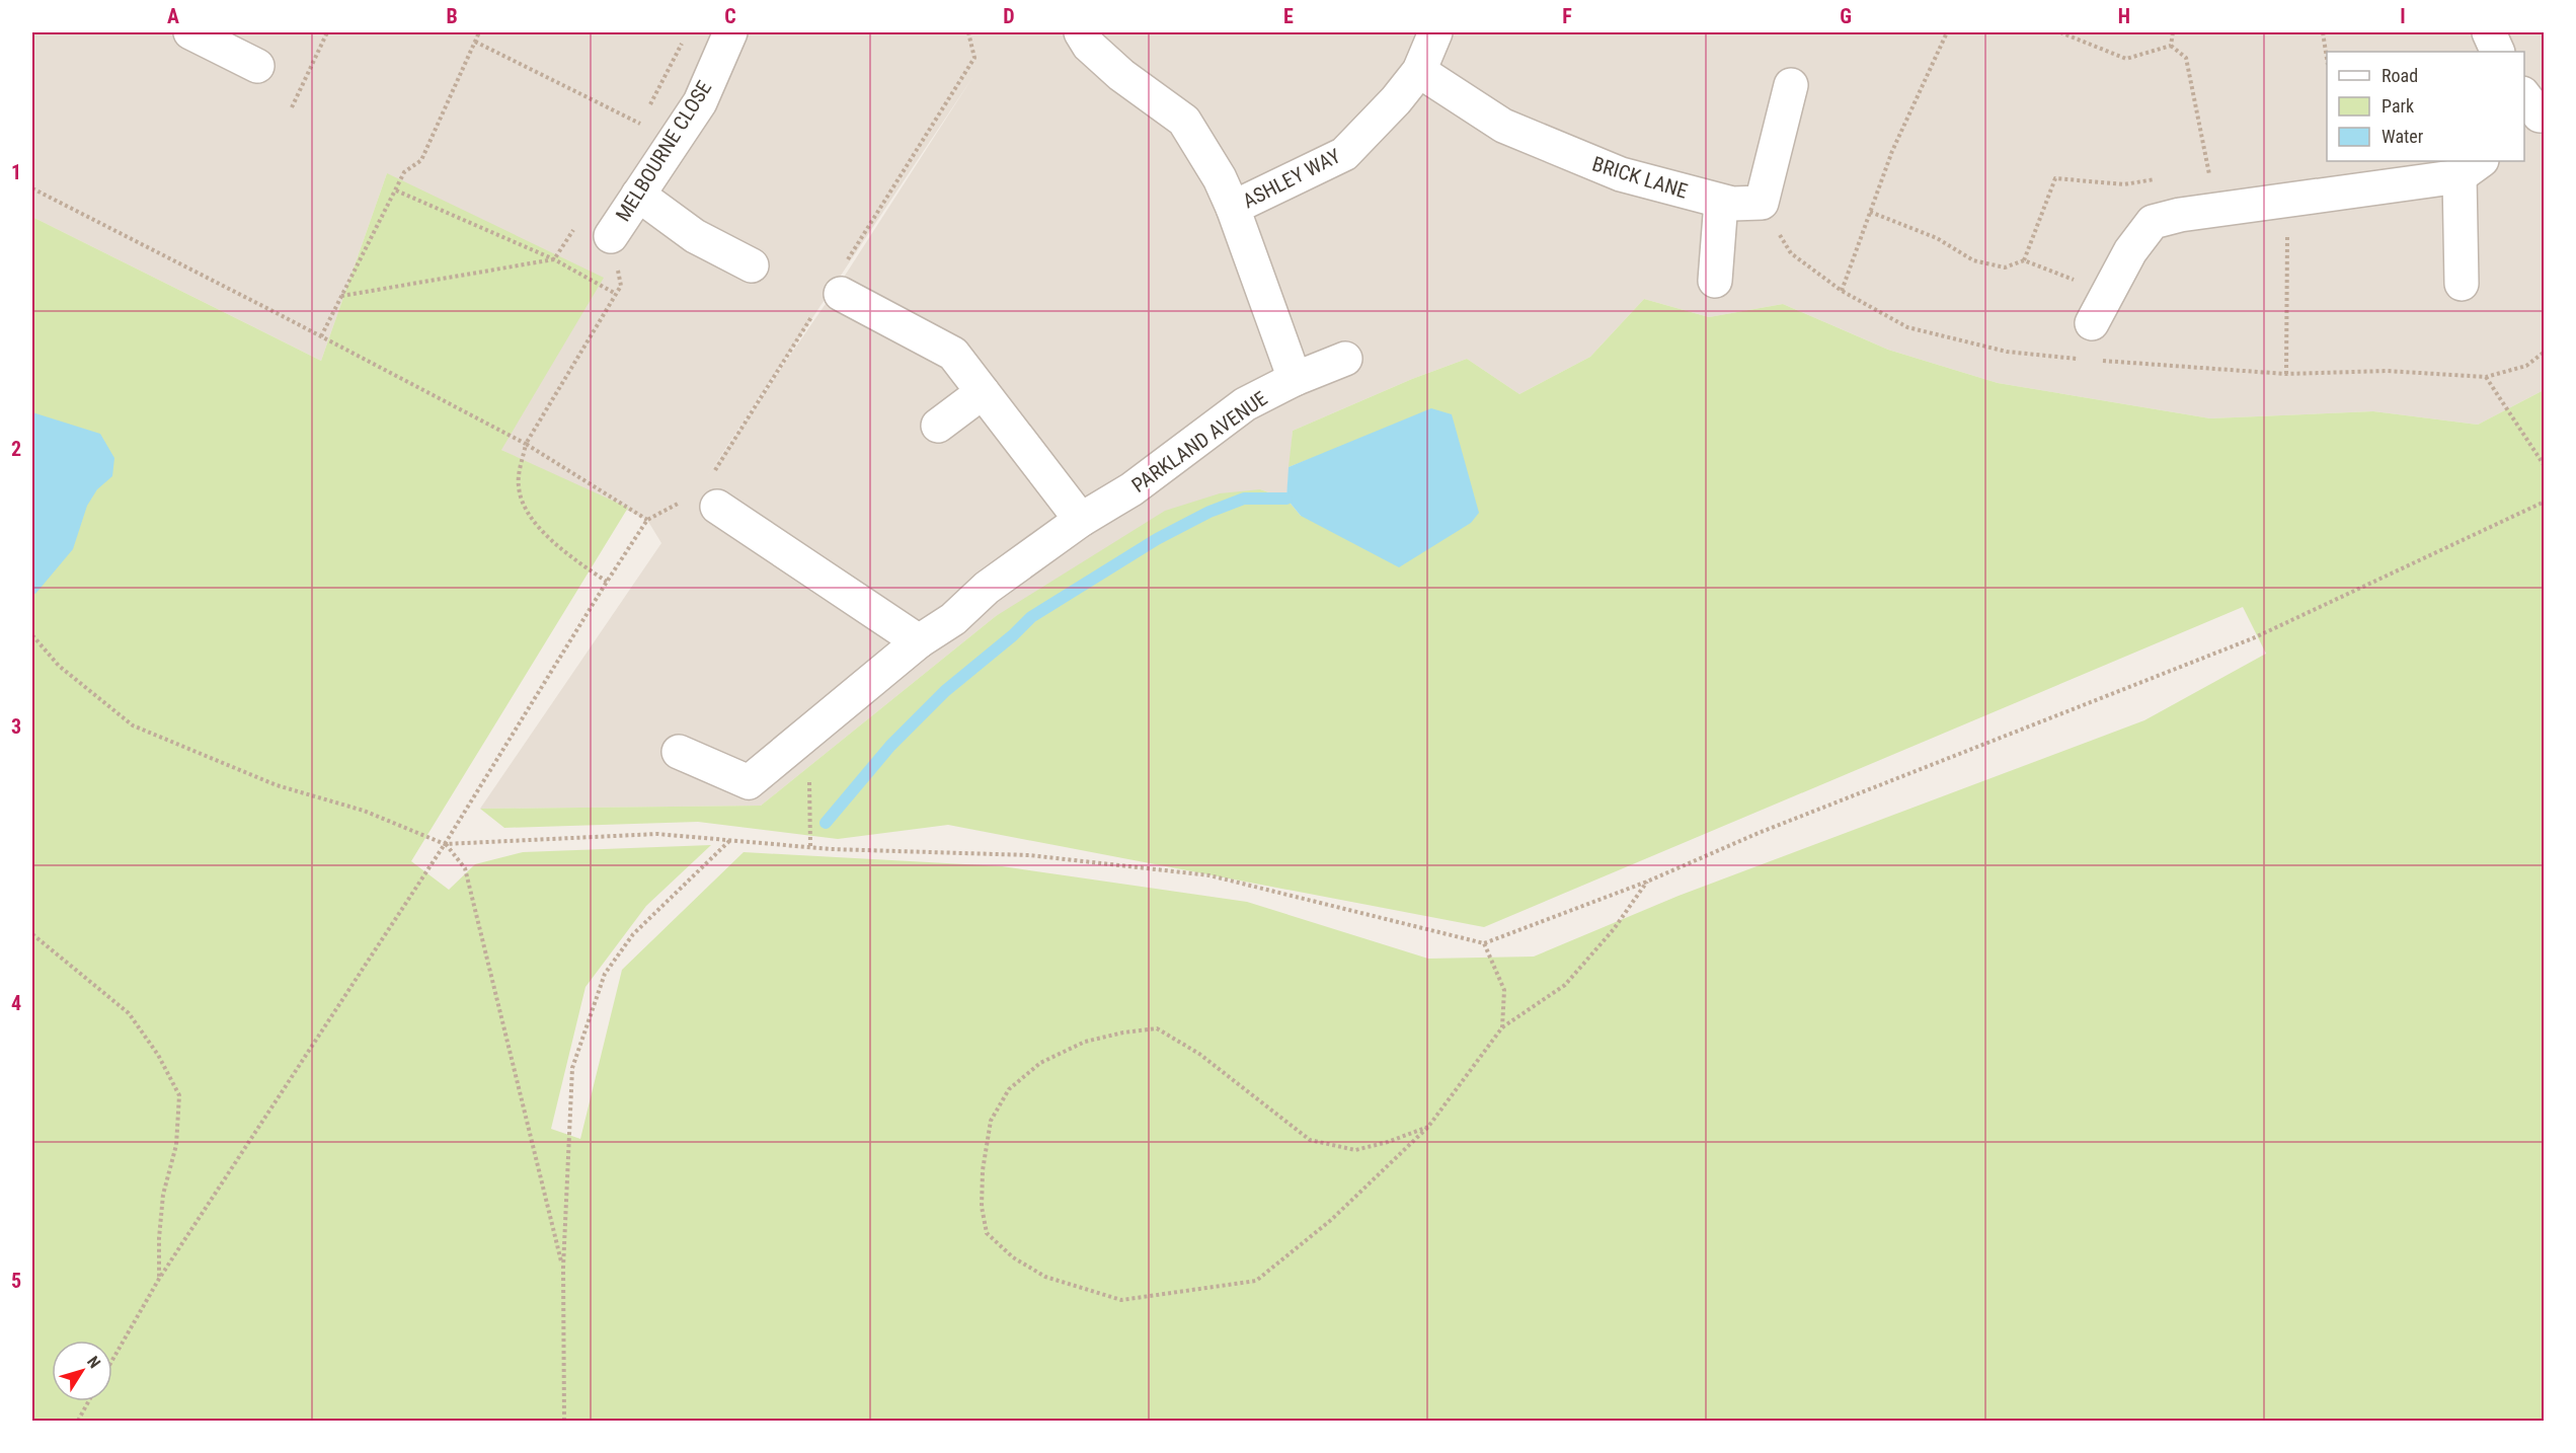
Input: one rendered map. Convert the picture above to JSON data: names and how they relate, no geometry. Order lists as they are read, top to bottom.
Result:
{
  "streets": {
    "street": [
      "MELBOURNE CLOSE",
      "BRICK LANE",
      "ASHLEY WAY",
      "PARKLAND AVENUE"
    ]
  },
  "crossings": [
    ["BRICK LANE", "ASHLEY WAY"]
  ],
  "legend": ["Road", "Park", "Water"],
  "north": "top right",
  "grid": {
    "columns": [
      "A",
      "B",
      "C",
      "D",
      "E",
      "F",
      "G",
      "H",
      "I"
    ],
    "rows": [
      "1",
      "2",
      "3",
      "4",
      "5"
    ]
  }
}
